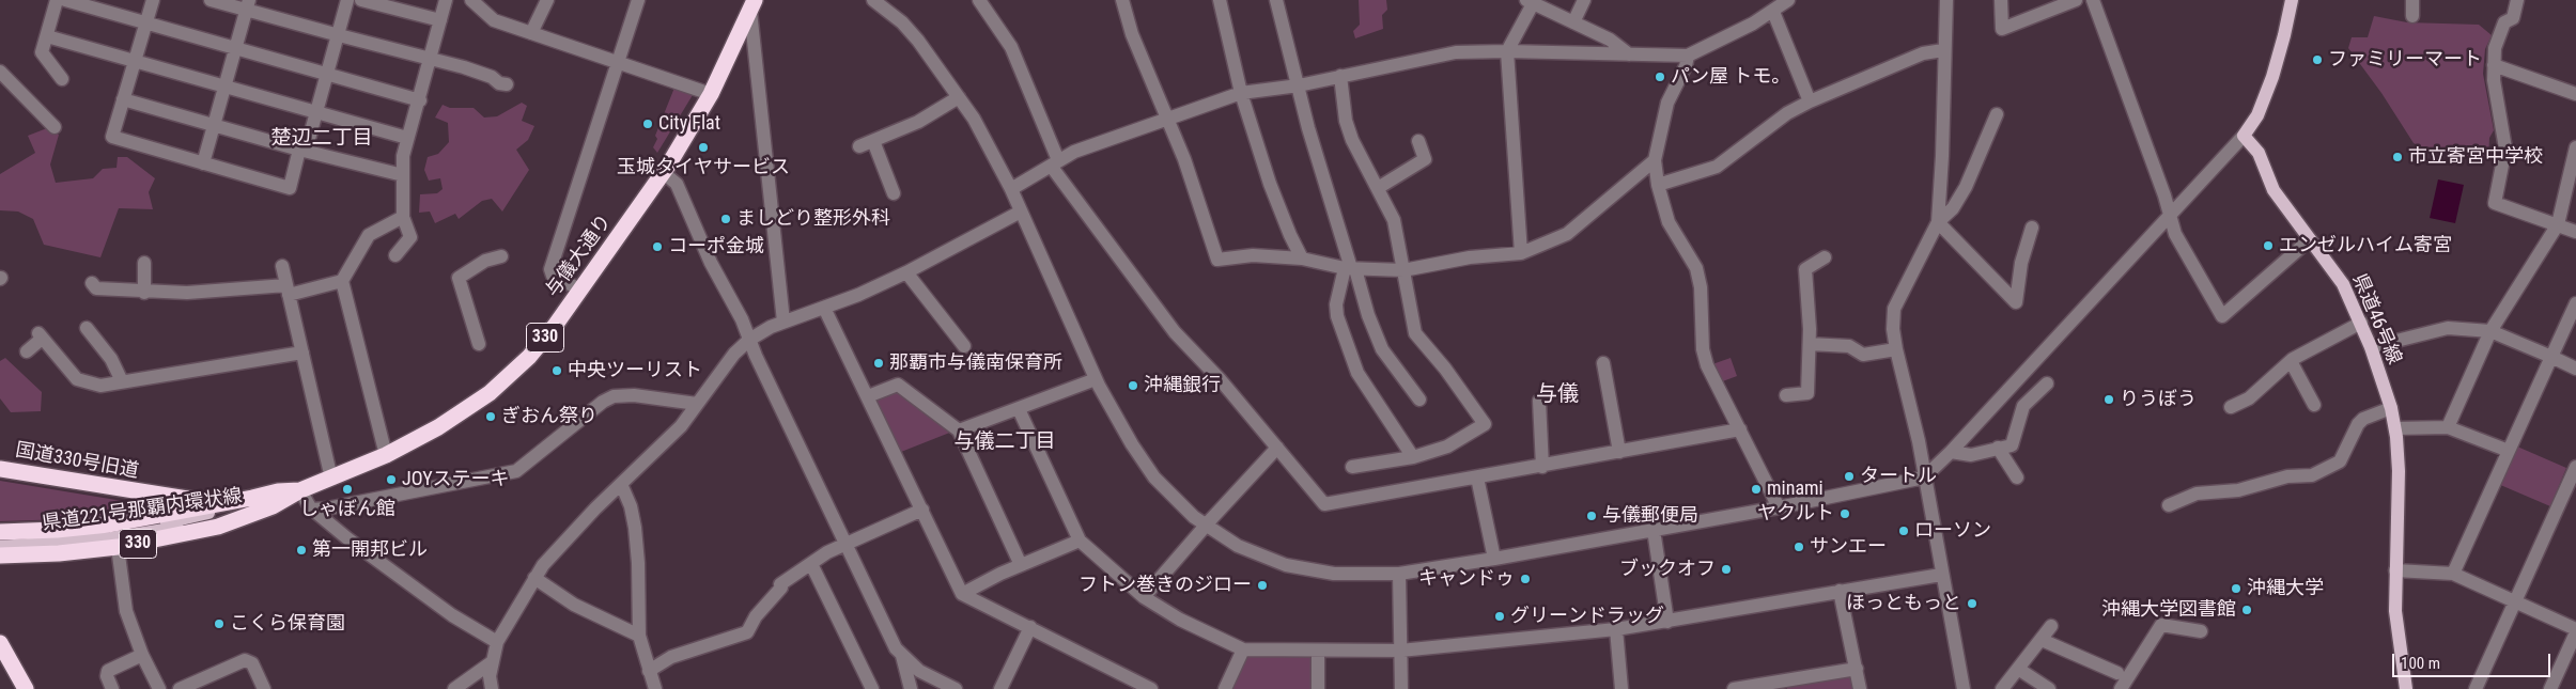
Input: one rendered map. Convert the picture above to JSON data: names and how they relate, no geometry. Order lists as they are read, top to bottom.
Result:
{
  "streets": {
    "highway": ["与儀大通り", "330", "国道330号旧道"],
    "main road": ["県道46号線", "県道221号那覇内環状線"]
  },
  "crossings": [
    ["与儀大通り", "330"],
    ["与儀大通り", "県道221号那覇内環状線"],
    ["330", "国道330号旧道"],
    ["330", "県道221号那覇内環状線"]
  ],
  "districts": ["楚辺二丁目", "与儀", "与儀二丁目"],
  "places": [
    "ファミリーマート",
    "パン屋 トモ。",
    "City Flat",
    "玉城タイヤサービス",
    "市立寄宮中学校",
    "ましどり整形外科",
    "エンゼルハイム寄宮",
    "コーポ金城",
    "那覇市与儀南保育所",
    "中央ツーリスト",
    "沖縄銀行",
    "りうぼう",
    "ぎおん祭り",
    "タートル",
    "JOYステーキ",
    "しゃぼん館",
    "minami",
    "ヤクルト",
    "与儀郵便局",
    "ローソン",
    "サンエー",
    "第一開邦ビル",
    "ブックオフ",
    "キャンドゥ",
    "フトン巻きのジロー",
    "沖縄大学",
    "ほっともっと",
    "沖縄大学図書館",
    "グリーンドラッグ",
    "こくら保育園"
  ],
  "scale_bar": "100 m"
}
